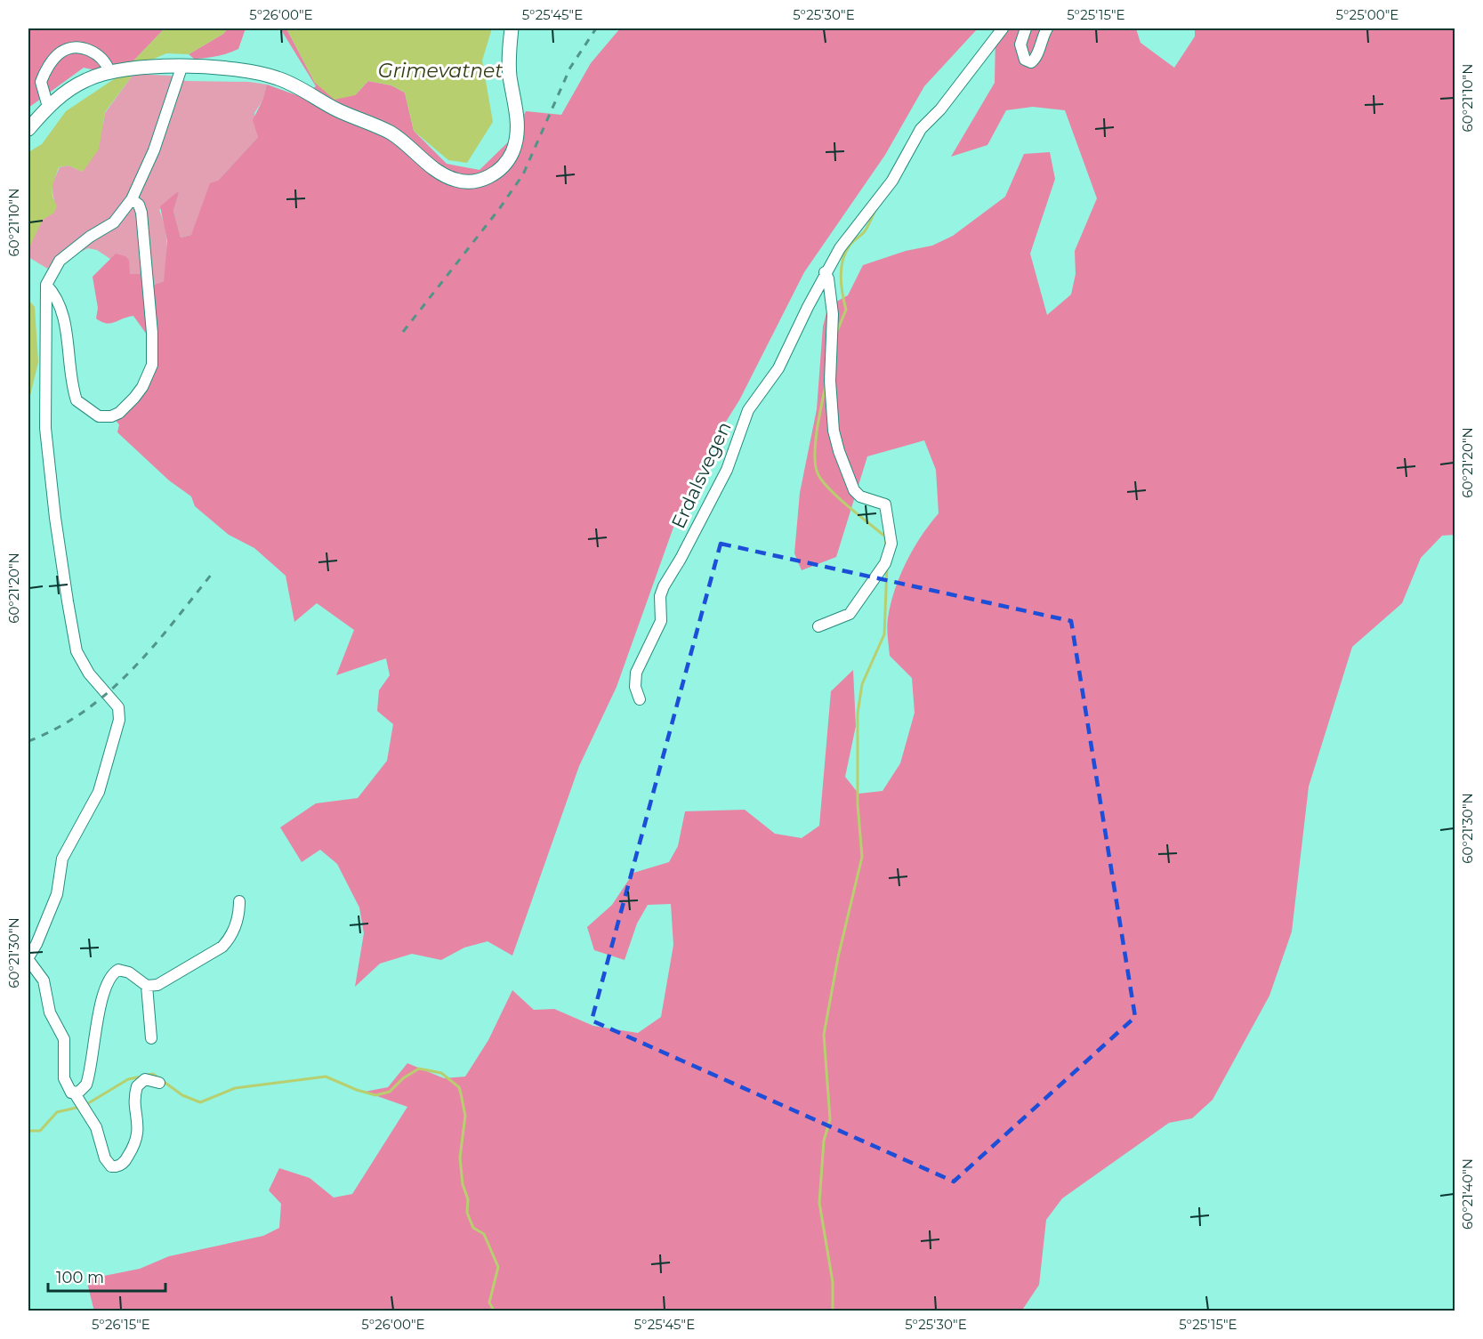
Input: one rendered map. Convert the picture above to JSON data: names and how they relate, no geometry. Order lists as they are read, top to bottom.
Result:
{
  "streets": {
    "street": ["Erdalsvegen"]
  },
  "water": ["Grimevatnet"],
  "scale_bar": "100 m",
  "coordinates": [
    "5°26'00\"E",
    "5°25'45\"E",
    "5°25'30\"E",
    "5°25'15\"E",
    "5°25'00\"E",
    "60°21'10\"N",
    "60°21'20\"N",
    "60°21'30\"N",
    "60°21'40\"N",
    "5°26'15\"E"
  ]
}
